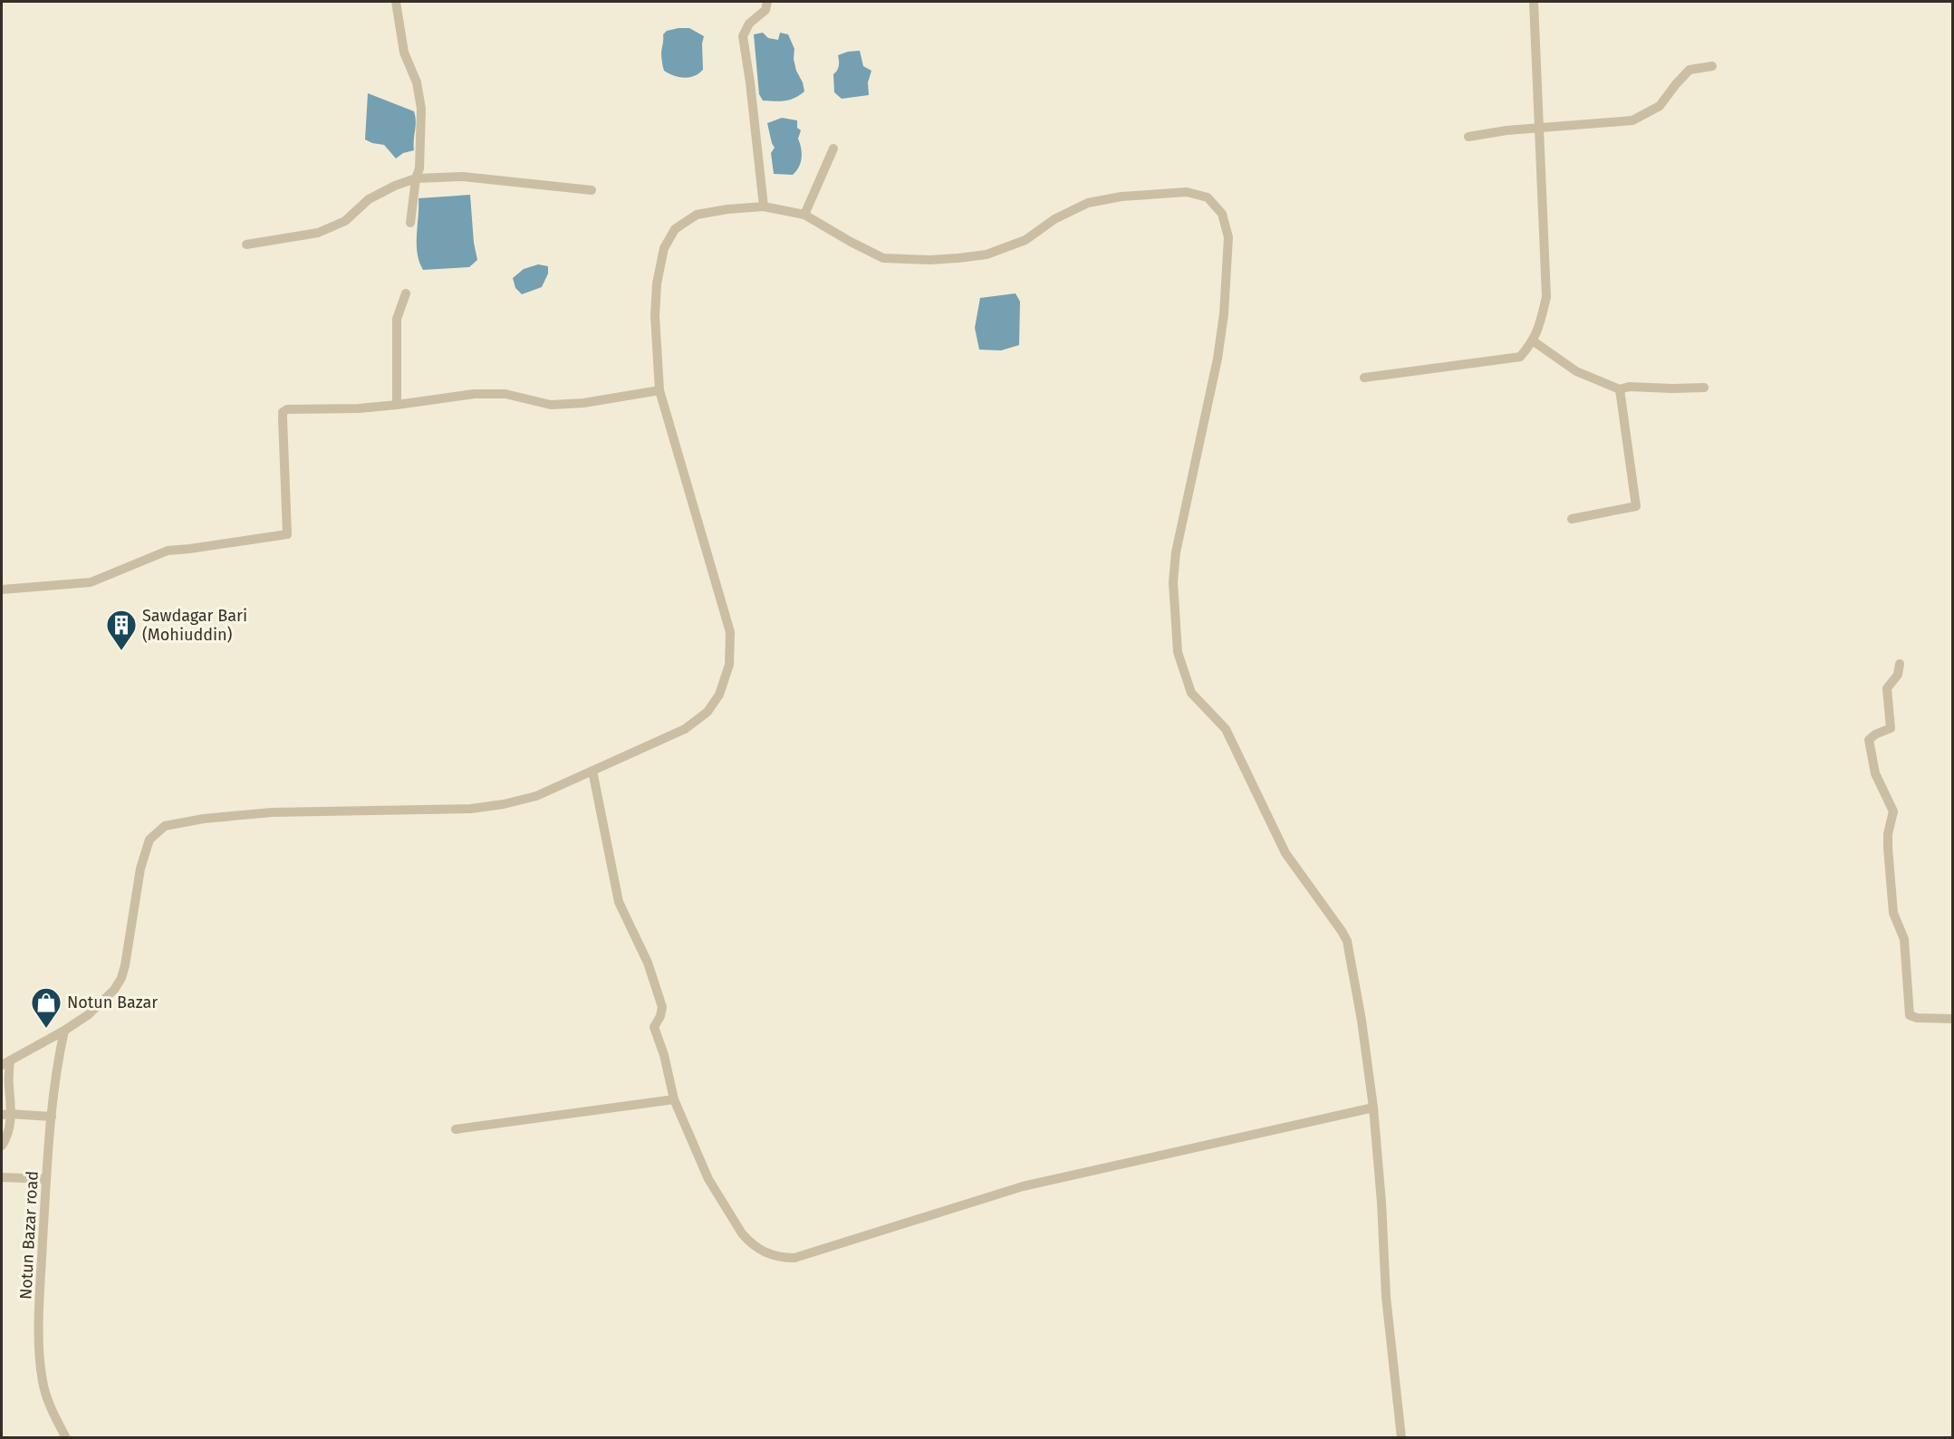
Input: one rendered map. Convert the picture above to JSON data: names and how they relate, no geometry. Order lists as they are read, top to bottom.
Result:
{
  "streets": {
    "street": ["Notun Bazar road"]
  },
  "places": {
    "building": ["Sawdagar Bari (Mohiuddin)"],
    "shop": ["Notun Bazar"]
  }
}
